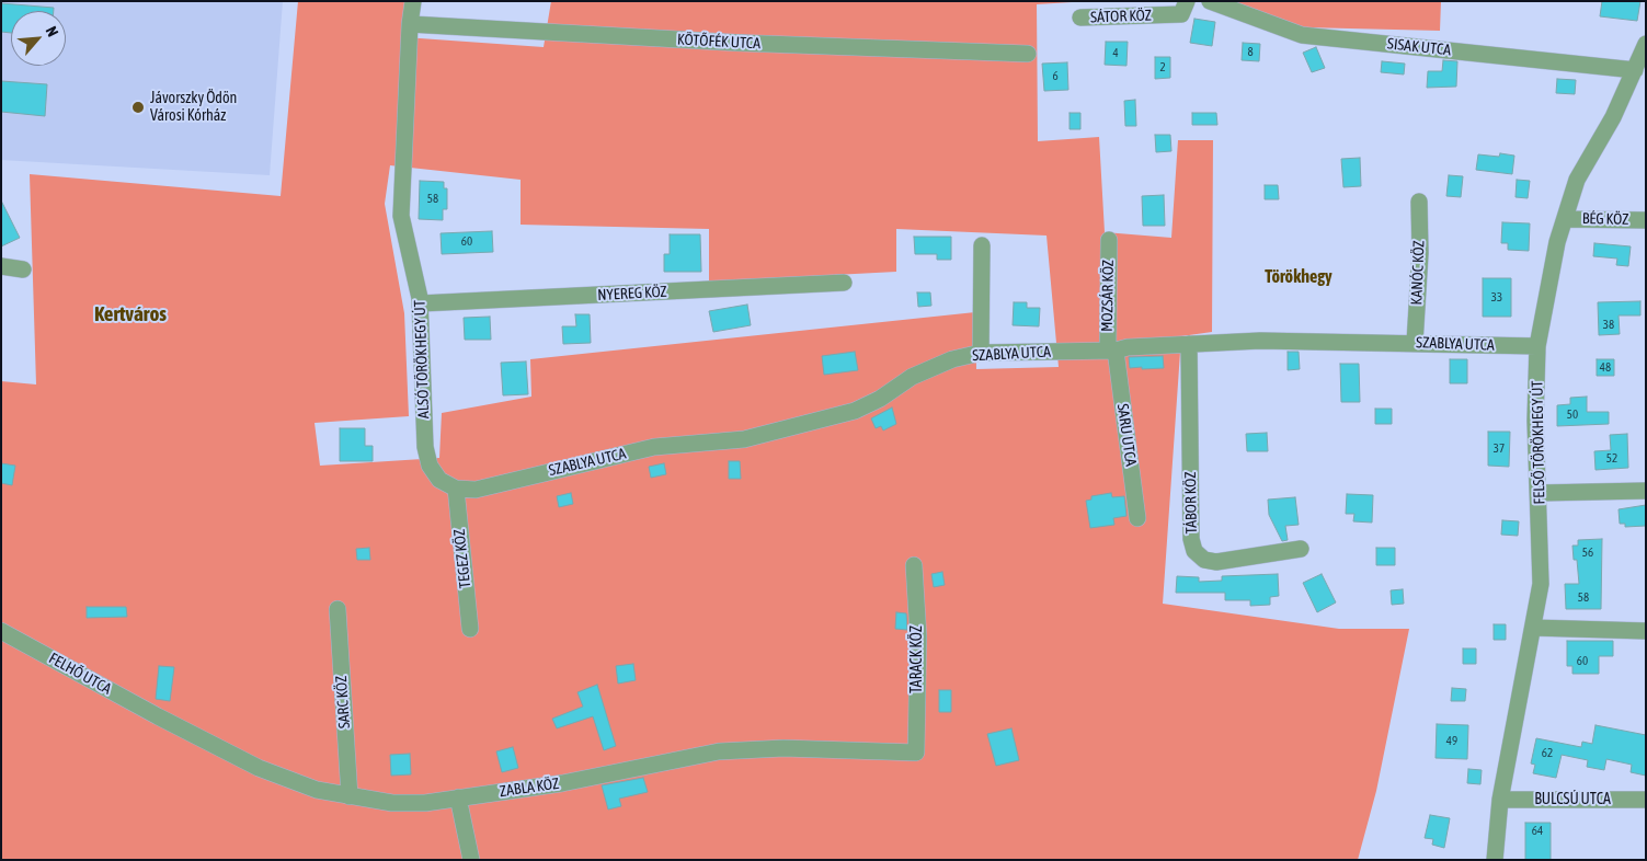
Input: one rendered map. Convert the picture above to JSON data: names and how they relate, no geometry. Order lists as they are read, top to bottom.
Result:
{
  "streets": {
    "street": [
      "SÁTOR KÖZ",
      "KÖTŐFÉK UTCA",
      "SISAK UTCA",
      "BÉG KÖZ",
      "KANÓC KÖZ",
      "NYEREG KÖZ",
      "MOZSÁR KÖZ",
      "SZABLYA UTCA",
      "ALSÓ TÖRÖKHEGY ÚT",
      "SARU UTCA",
      "FELSŐ TÖRÖKHEGY ÚT",
      "TÁBOR KÖZ",
      "TEGEZ KÖZ",
      "TARACK KÖZ",
      "FELHŐ UTCA",
      "SARC KÖZ",
      "ZABLA KÖZ",
      "BULCSÚ UTCA"
    ]
  },
  "crossings": [
    ["KÖTŐFÉK UTCA", "ALSÓ TÖRÖKHEGY ÚT"],
    ["SISAK UTCA", "FELSŐ TÖRÖKHEGY ÚT"],
    ["BÉG KÖZ", "FELSŐ TÖRÖKHEGY ÚT"],
    ["KANÓC KÖZ", "SZABLYA UTCA"],
    ["NYEREG KÖZ", "ALSÓ TÖRÖKHEGY ÚT"],
    ["MOZSÁR KÖZ", "SZABLYA UTCA"],
    ["MOZSÁR KÖZ", "SARU UTCA"],
    ["SZABLYA UTCA", "ALSÓ TÖRÖKHEGY ÚT"],
    ["SZABLYA UTCA", "SARU UTCA"],
    ["SZABLYA UTCA", "FELSŐ TÖRÖKHEGY ÚT"],
    ["SZABLYA UTCA", "TÁBOR KÖZ"],
    ["SZABLYA UTCA", "TEGEZ KÖZ"],
    ["ALSÓ TÖRÖKHEGY ÚT", "TEGEZ KÖZ"],
    ["FELSŐ TÖRÖKHEGY ÚT", "BULCSÚ UTCA"],
    ["TARACK KÖZ", "ZABLA KÖZ"],
    ["FELHŐ UTCA", "ZABLA KÖZ"],
    ["SARC KÖZ", "ZABLA KÖZ"]
  ],
  "districts": ["Törökhegy", "Kertváros"],
  "places": ["Jávorszky Ödön Városi Kórház"],
  "house_numbers": [
    "8",
    "4",
    "2",
    "6",
    "58",
    "60",
    "33",
    "38",
    "48",
    "50",
    "37",
    "52",
    "56",
    "58",
    "60",
    "49",
    "62",
    "64"
  ],
  "north": "top right"
}
